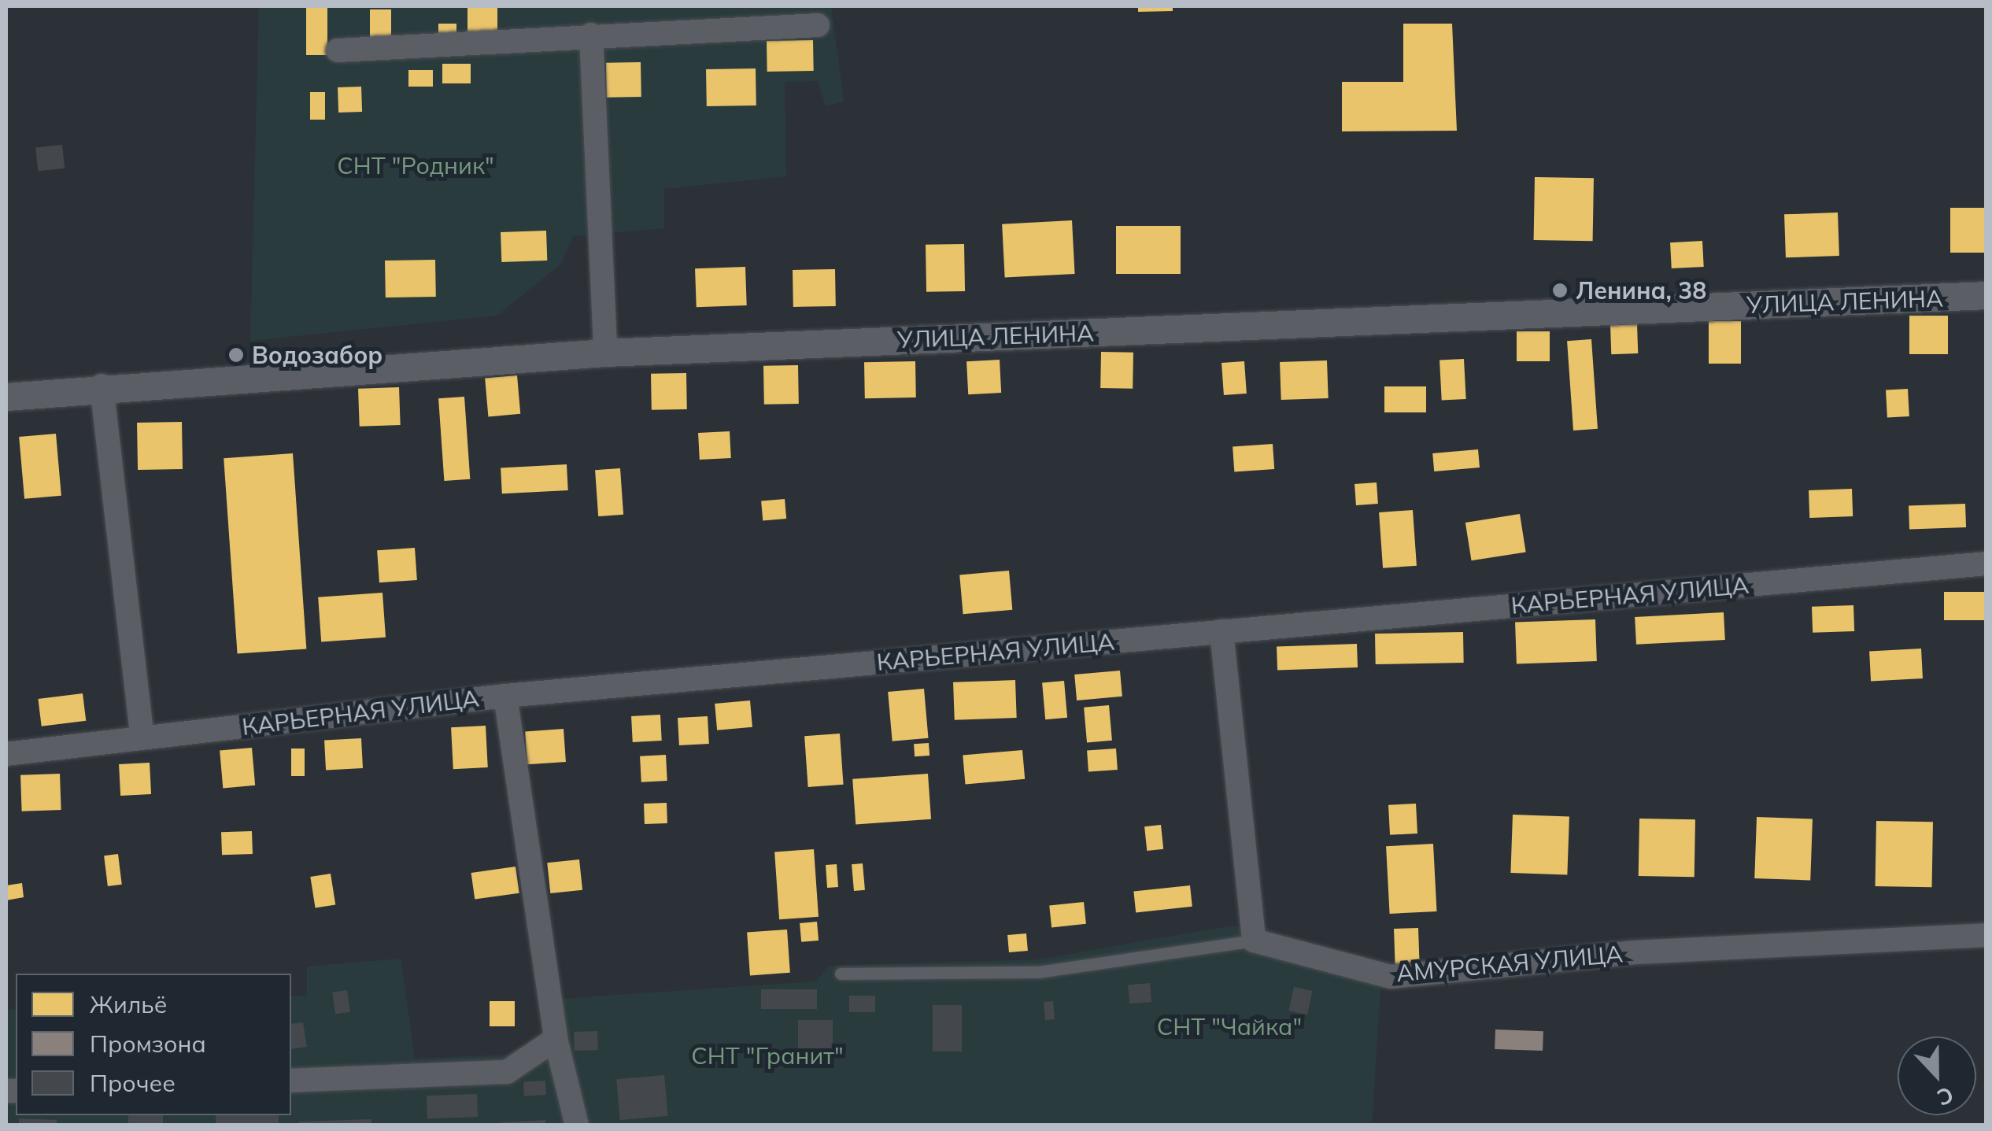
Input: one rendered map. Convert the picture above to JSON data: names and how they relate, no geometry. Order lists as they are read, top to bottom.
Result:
{
  "streets": {
    "street": ["УЛИЦА ЛЕНИНА", "КАРЬЕРНАЯ УЛИЦА", "АМУРСКАЯ УЛИЦА"]
  },
  "parks": ["СНТ \"Родник\"", "СНТ \"Чайка\"", "СНТ \"Гранит\""],
  "places": ["Ленина, 38", "Водозабор"],
  "legend": ["Жильё", "Промзона", "Прочее"],
  "north": "bottom"
}
